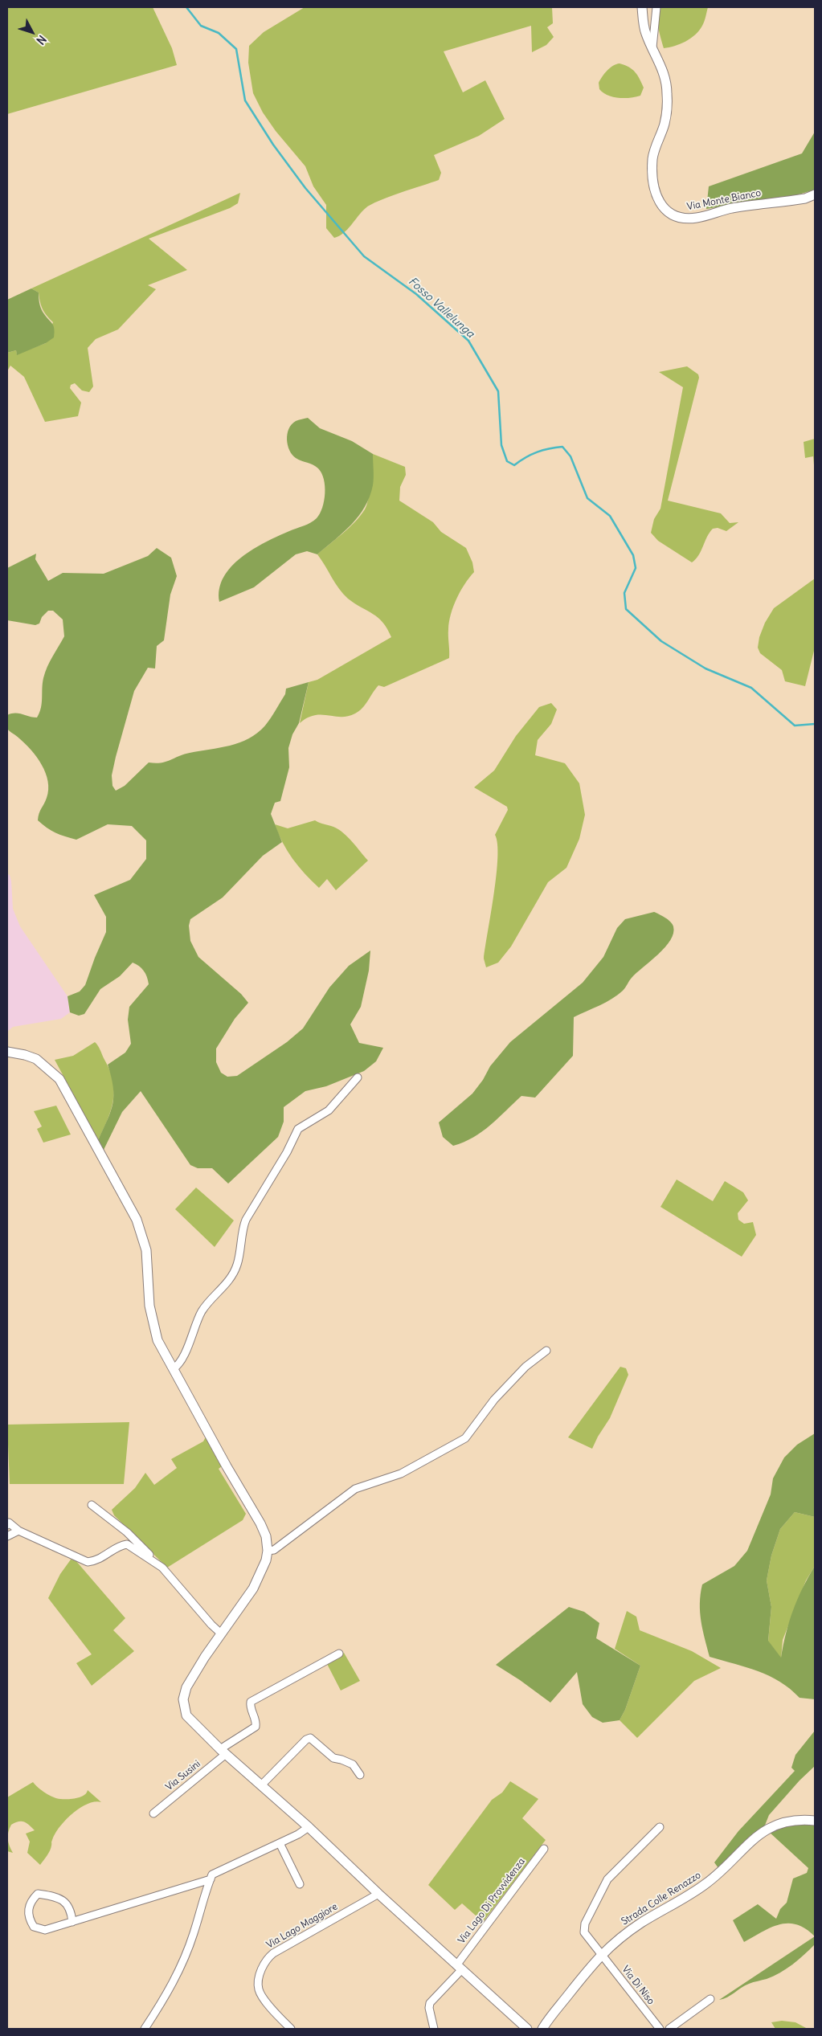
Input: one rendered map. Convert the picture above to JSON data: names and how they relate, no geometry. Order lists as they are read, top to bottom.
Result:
{
  "streets": {
    "street": [
      "Via Monte Bianco",
      "Via Susini",
      "Strada Colle Renazzo",
      "Via Lago Di Provvidenza",
      "Via Lago Maggiore",
      "Via Di Niso"
    ]
  },
  "crossings": [
    ["Strada Colle Renazzo", "Via Di Niso"]
  ],
  "water": ["Fosso Vallelunga"],
  "north": "bottom right"
}
